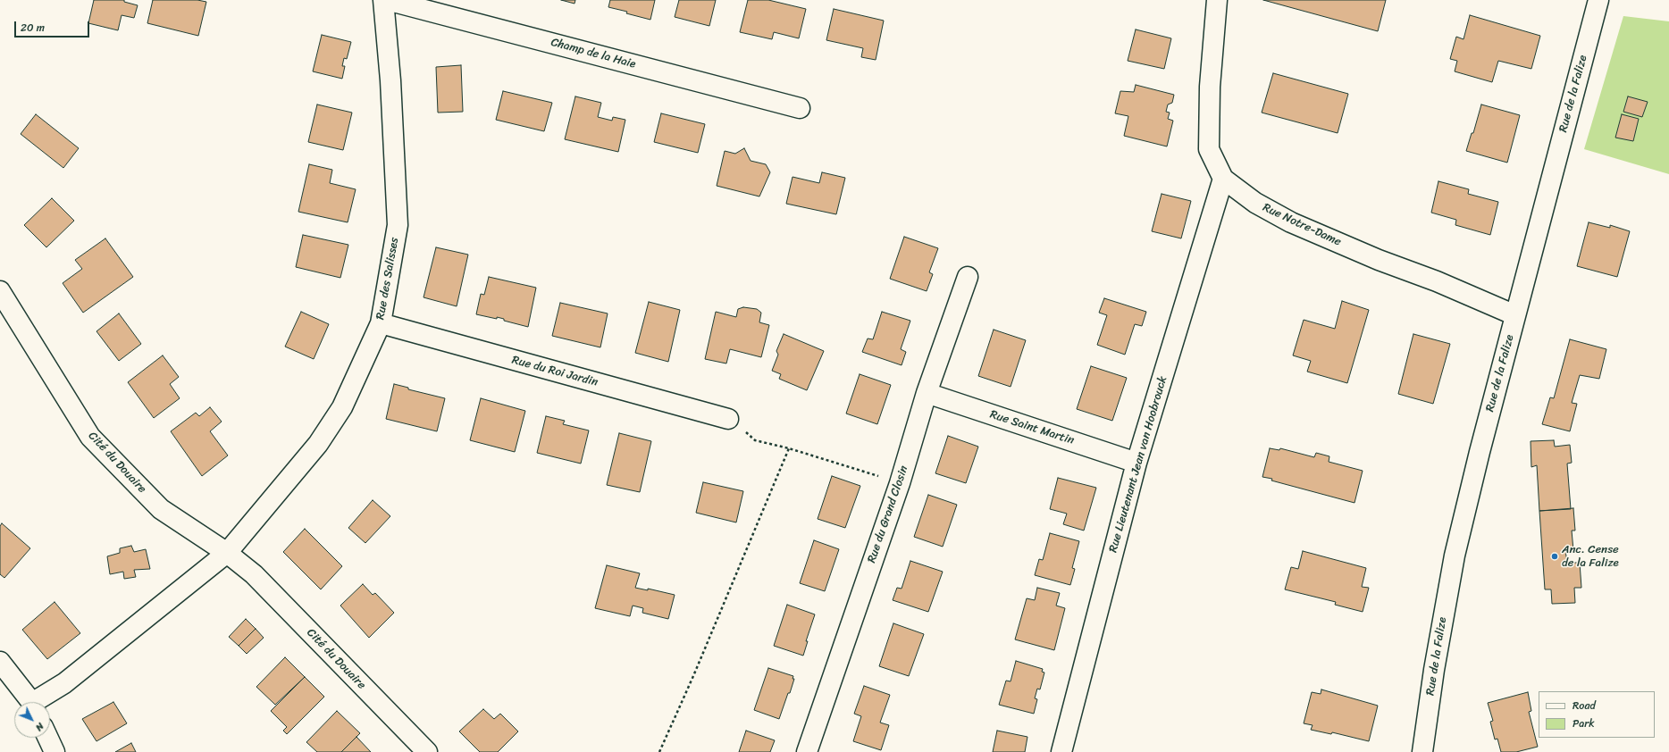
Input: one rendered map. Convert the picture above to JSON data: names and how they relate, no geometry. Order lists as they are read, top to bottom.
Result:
{
  "streets": {
    "street": [
      "Champ de la Haie",
      "Rue de la Falize",
      "Rue Notre-Dame",
      "Rue des Salisses",
      "Rue du Roi Jardin",
      "Rue Saint Martin",
      "Cité du Douaire",
      "Rue Lieutenant Jean van Hoobrouck",
      "Rue du Grand Closin"
    ]
  },
  "crossings": [
    ["Rue de la Falize", "Rue Notre-Dame"],
    ["Rue Notre-Dame", "Rue Lieutenant Jean van Hoobrouck"],
    ["Rue des Salisses", "Rue du Roi Jardin"],
    ["Rue des Salisses", "Cité du Douaire"],
    ["Rue Saint Martin", "Rue Lieutenant Jean van Hoobrouck"],
    ["Rue Saint Martin", "Rue du Grand Closin"]
  ],
  "places": ["Anc. Cense de la Falize"],
  "legend": ["Road", "Park"],
  "scale_bar": "20 m",
  "north": "bottom right"
}
